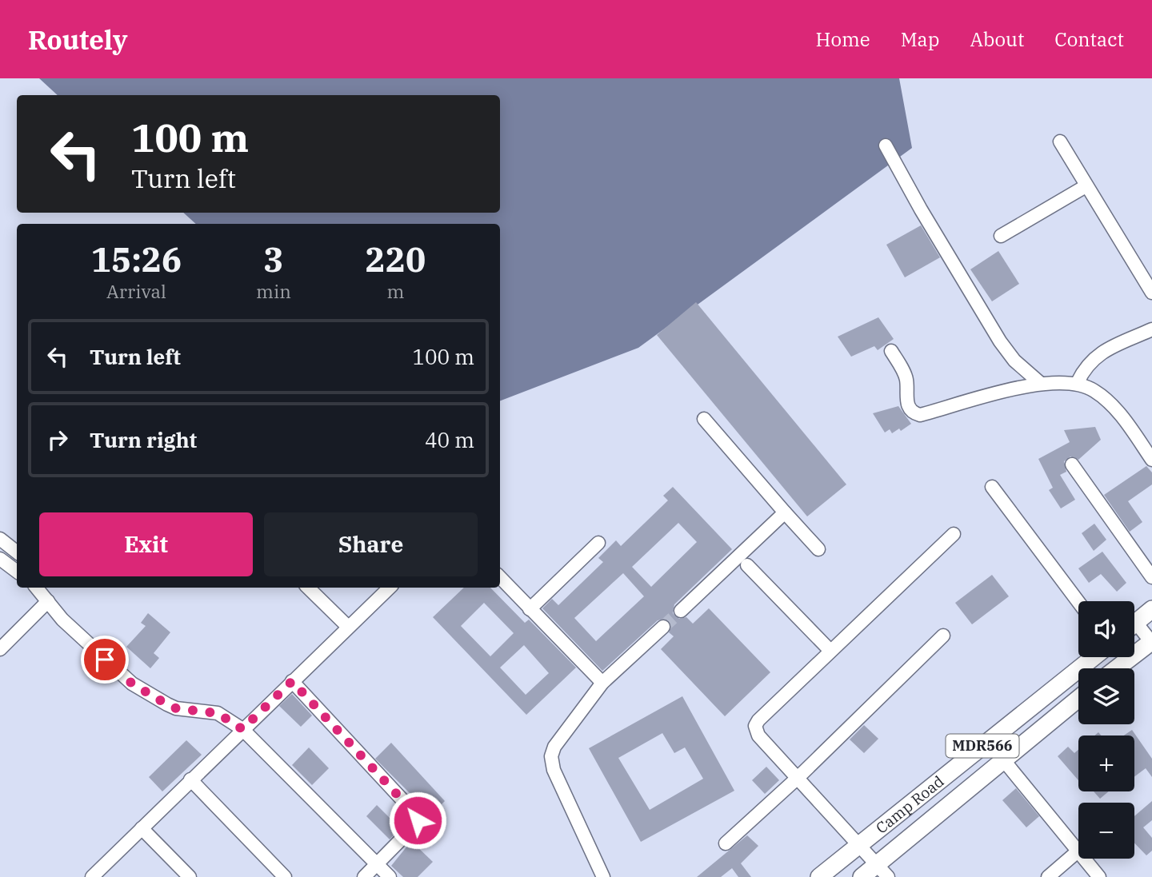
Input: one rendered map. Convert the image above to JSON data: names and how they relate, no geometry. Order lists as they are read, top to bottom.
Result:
{
  "streets": {
    "main road": ["MDR566", "Camp Road"]
  },
  "page": {
    "header": "Routely",
    "nav": [
      "Home",
      "Map",
      "About",
      "Contact"
    ],
    "turn": ["100 m", "Turn left"],
    "eta": [
      "15:26",
      "Arrival",
      "3",
      "min",
      "220",
      "m"
    ],
    "list": [
      {
        "name": "Turn left",
        "value": "100 m"
      },
      {
        "name": "Turn right",
        "value": "40 m"
      }
    ],
    "buttons": ["Exit", "Share"],
    "map_buttons": ["+", "−"]
  }
}
